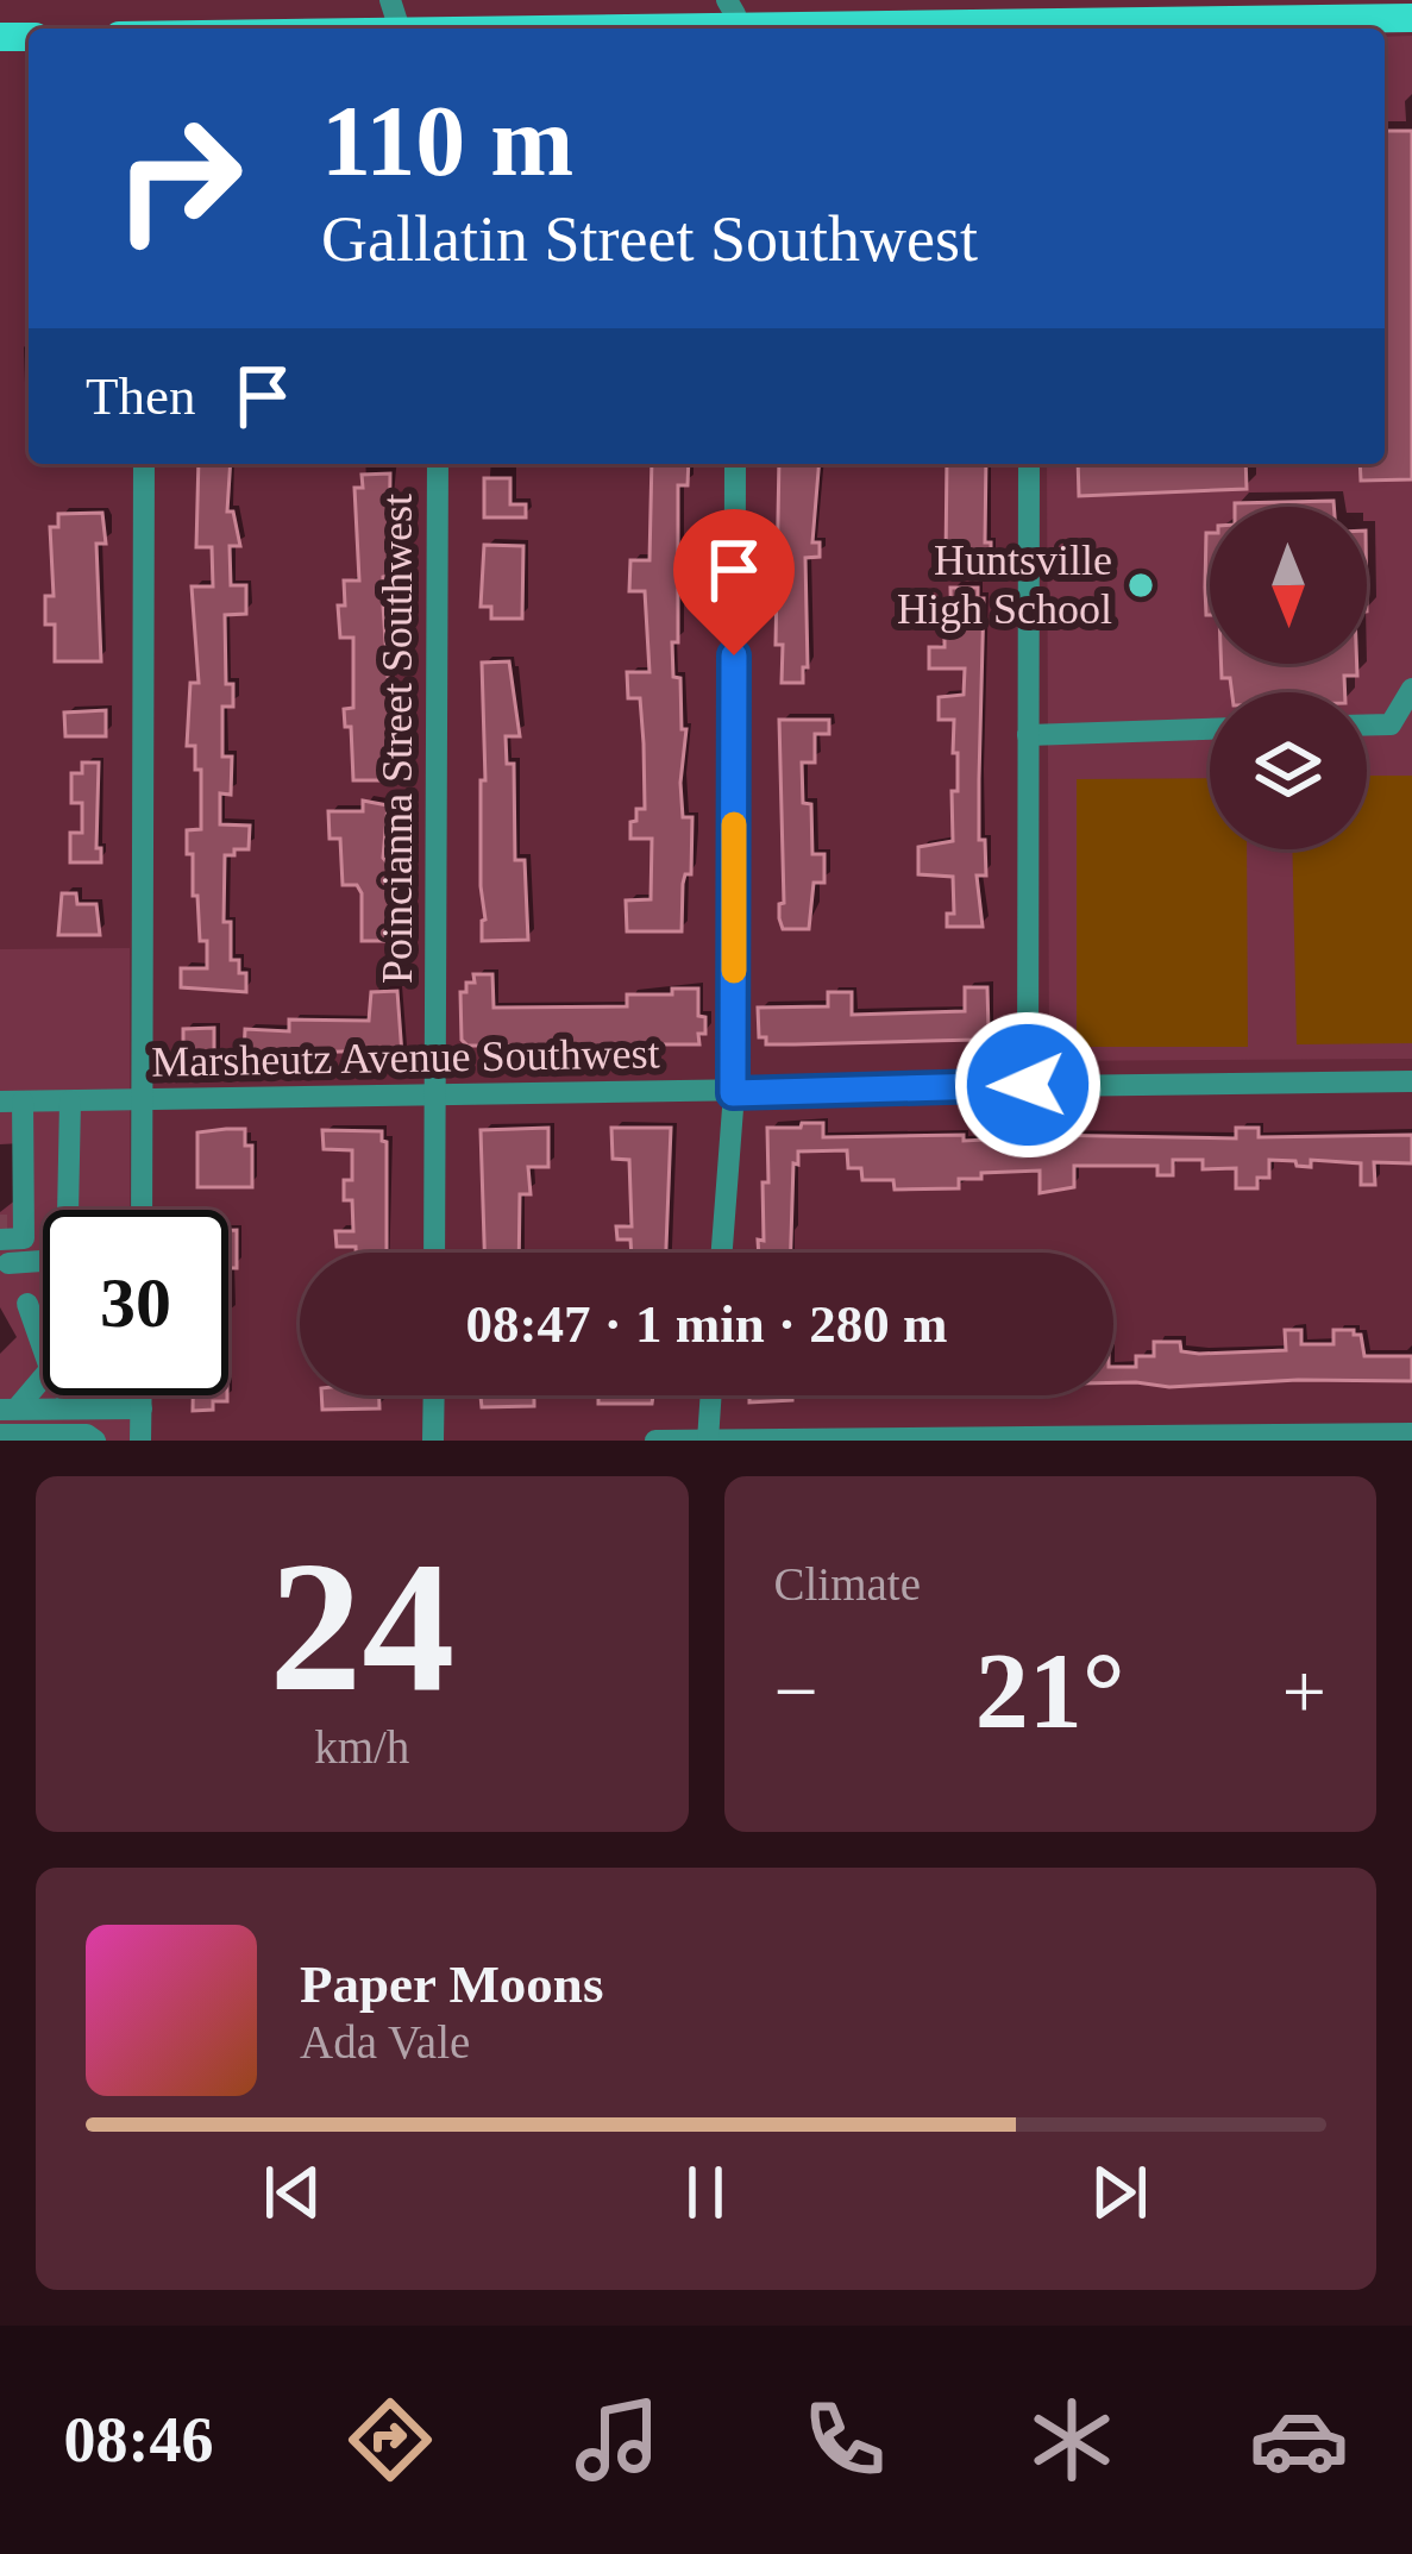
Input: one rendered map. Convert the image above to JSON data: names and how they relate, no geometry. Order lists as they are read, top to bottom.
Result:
{
  "streets": {
    "street": ["Poincianna Street Southwest", "Marsheutz Avenue Southwest"]
  },
  "crossings": [
    ["Poincianna Street Southwest", "Marsheutz Avenue Southwest"]
  ],
  "places": ["Huntsville High School"],
  "north": "bottom",
  "page": {
    "turn": ["110 m", "Gallatin Street Southwest"],
    "then": "Then",
    "limit": "30",
    "trip": "08:47 · 1 min · 280 m",
    "tile": [
      ["24", "km/h"],
      "Climate"
    ],
    "heat": ["−", "21°", "+"],
    "song": ["Paper Moons", "Ada Vale"],
    "tabs": "08:46"
  }
}
